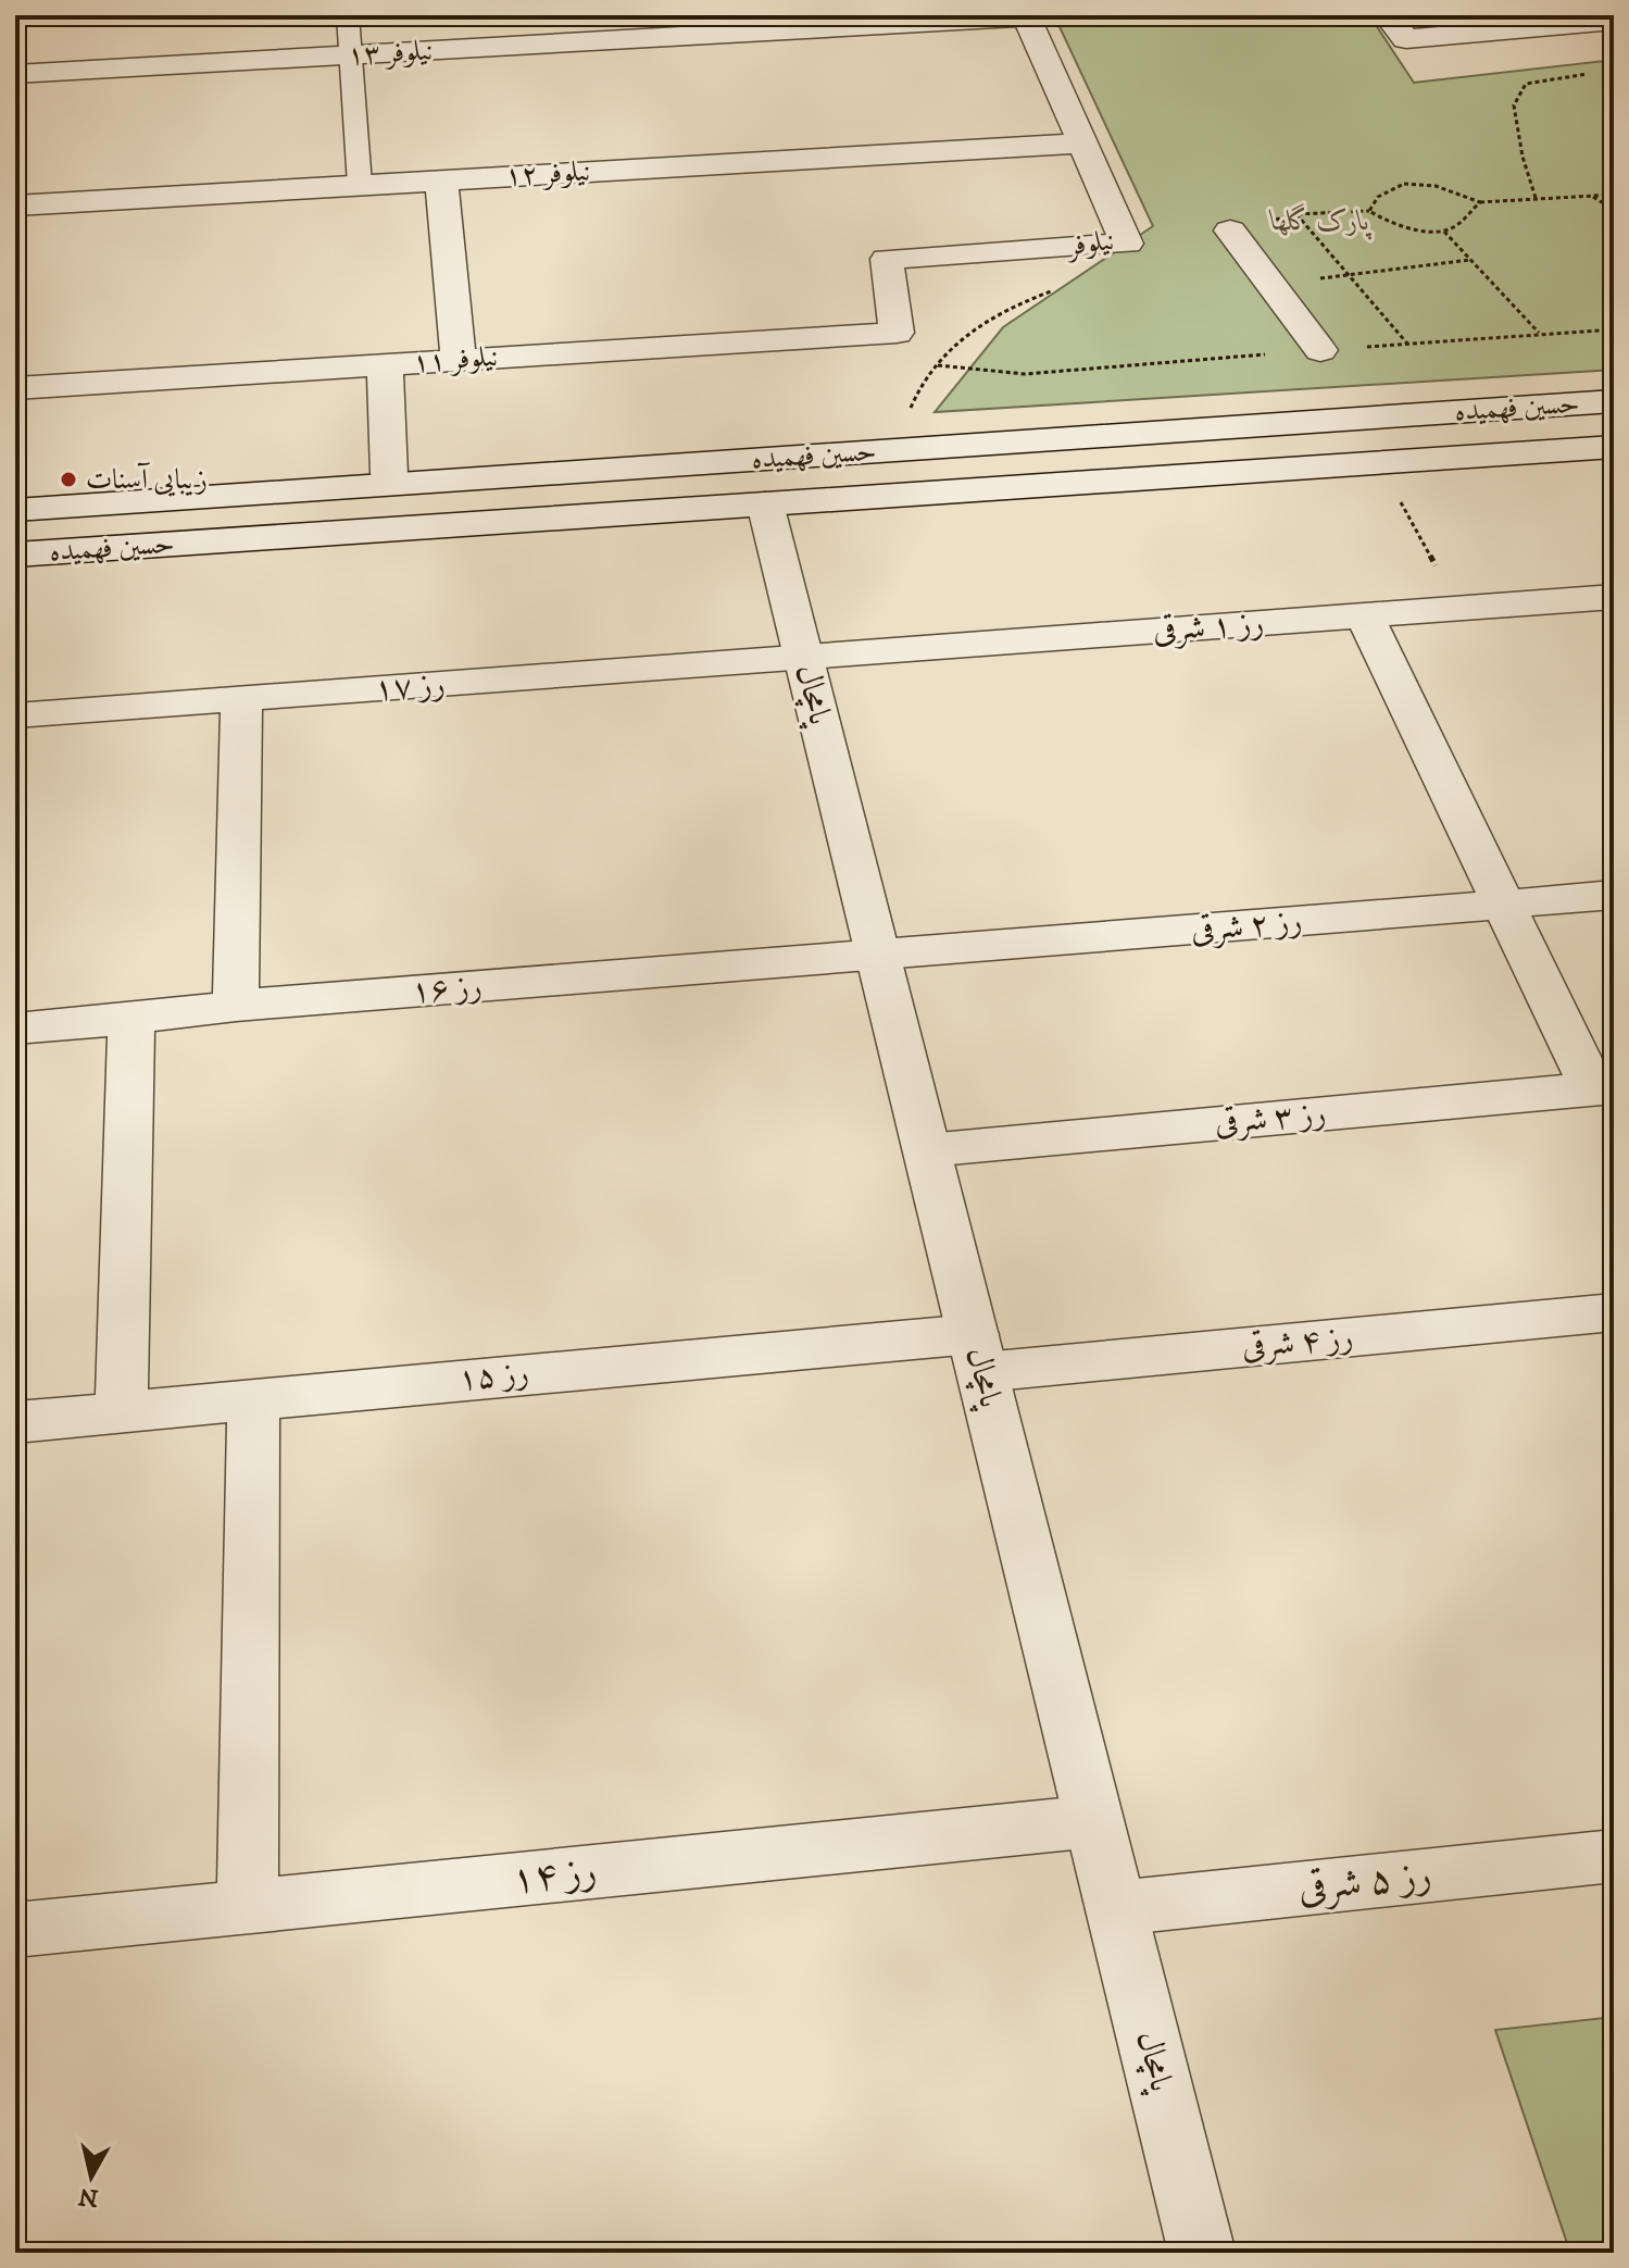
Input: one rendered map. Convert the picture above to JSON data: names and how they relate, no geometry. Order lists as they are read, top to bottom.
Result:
{
  "streets": {
    "street": [
      "نیلوفر ۱۳",
      "نیلوفر ۱۲",
      "نیلوفر",
      "نیلوفر ۱۱",
      "حسین فهمیده",
      "رز ۱ شرقی",
      "رز ۱۷",
      "پامچال",
      "رز ۲ شرقی",
      "رز ۱۶",
      "رز ۳ شرقی",
      "رز ۴ شرقی",
      "رز ۱۵",
      "رز ۱۴",
      "رز ۵ شرقی"
    ]
  },
  "crossings": [
    ["نیلوفر ۱۳", "نیلوفر"],
    ["نیلوفر ۱۲", "نیلوفر"],
    ["نیلوفر", "نیلوفر ۱۱"],
    ["حسین فهمیده", "پامچال"],
    ["رز ۱ شرقی", "رز ۱۷"],
    ["رز ۱ شرقی", "پامچال"],
    ["رز ۱۷", "پامچال"],
    ["پامچال", "رز ۲ شرقی"],
    ["پامچال", "رز ۱۶"],
    ["پامچال", "رز ۳ شرقی"],
    ["پامچال", "رز ۴ شرقی"],
    ["پامچال", "رز ۱۵"],
    ["پامچال", "رز ۱۴"],
    ["پامچال", "رز ۵ شرقی"],
    ["رز ۲ شرقی", "رز ۱۶"],
    ["رز ۴ شرقی", "رز ۱۵"]
  ],
  "parks": ["پارک گلها"],
  "places": ["زیبایی آسنات"],
  "north": "bottom"
}
